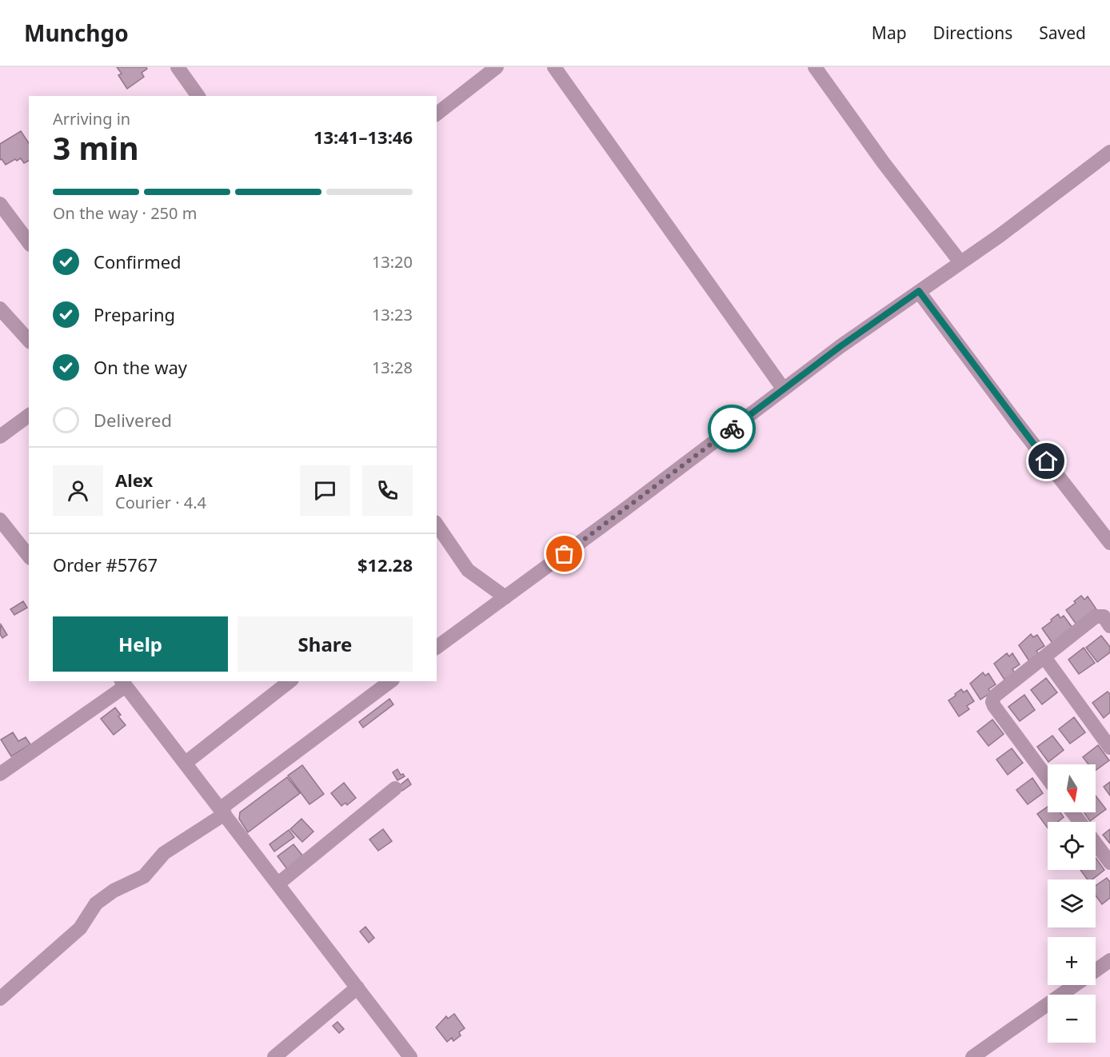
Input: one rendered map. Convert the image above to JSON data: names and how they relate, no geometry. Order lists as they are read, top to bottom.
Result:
{
  "north": "bottom",
  "page": {
    "header": "Munchgo",
    "nav": ["Map", "Directions", "Saved"],
    "heading": ["3 min", "Arriving in", "13:41–13:46"],
    "panel": [
      "Alex",
      "Courier · 4.4",
      "Order #5767",
      "$12.28"
    ],
    "bar": "On the way · 250 m",
    "list": [
      ["Confirmed", "13:20"],
      ["Preparing", "13:23"],
      ["On the way", "13:28"],
      "Delivered"
    ],
    "buttons": ["Help", "Share"],
    "map_buttons": ["+", "−"]
  }
}
